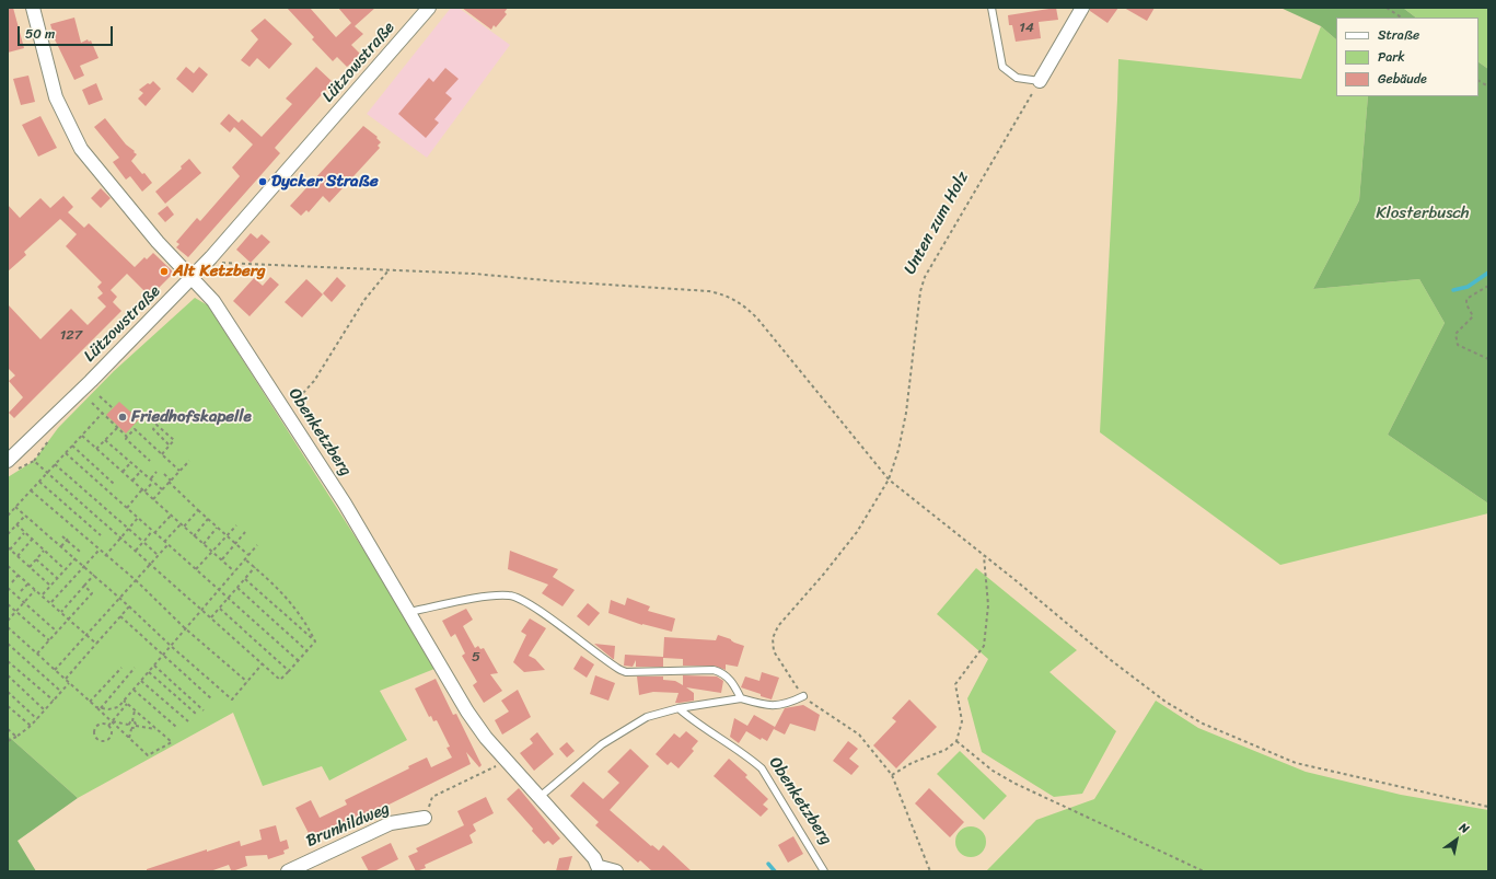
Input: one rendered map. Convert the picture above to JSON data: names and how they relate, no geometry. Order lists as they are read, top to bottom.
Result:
{
  "streets": {
    "street": ["Lützowstraße", "Obenketzberg", "Brunhildweg"],
    "path": ["Unten zum Holz"]
  },
  "crossings": [
    ["Lützowstraße", "Obenketzberg"]
  ],
  "parks": ["Klosterbusch"],
  "places": ["Dycker Straße", "Alt Ketzberg", "Friedhofskapelle"],
  "house_numbers": ["14", "127", "5"],
  "legend": ["Straße", "Park", "Gebäude"],
  "scale_bar": "50 m",
  "north": "top right"
}
